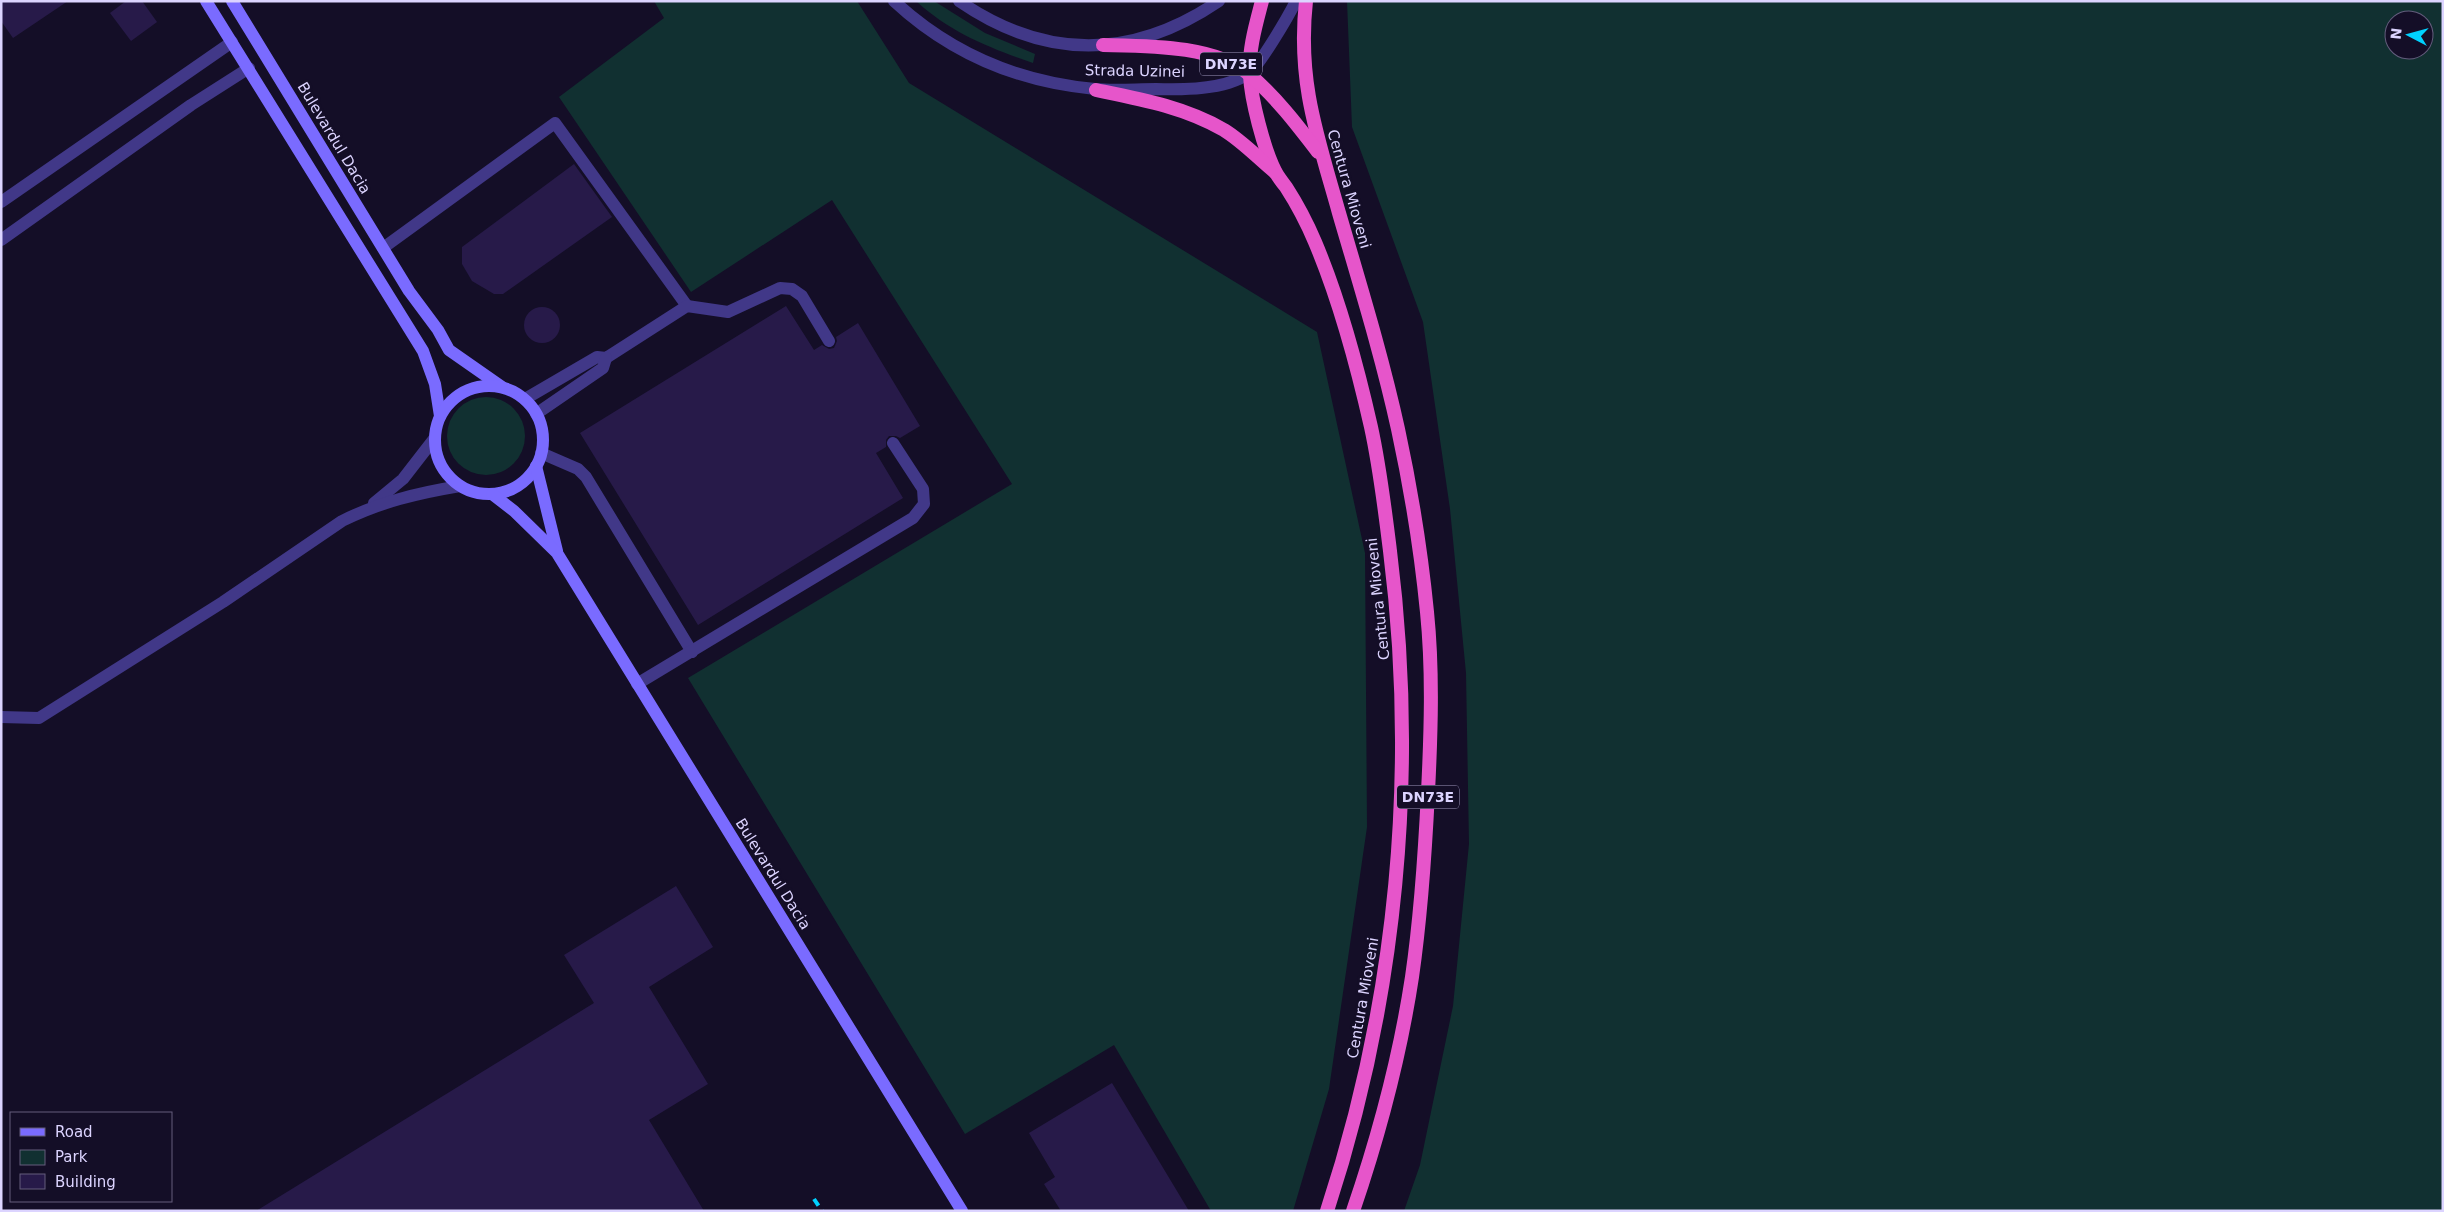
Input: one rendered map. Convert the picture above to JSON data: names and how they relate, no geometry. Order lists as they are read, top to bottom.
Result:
{
  "streets": {
    "highway": ["DN73E", "Centura Mioveni"],
    "main road": ["Bulevardul Dacia"],
    "street": ["Strada Uzinei"]
  },
  "crossings": [
    ["DN73E", "Strada Uzinei"],
    ["DN73E", "Centura Mioveni"],
    ["Strada Uzinei", "Centura Mioveni"]
  ],
  "legend": ["Road", "Park", "Building"],
  "north": "left"
}
